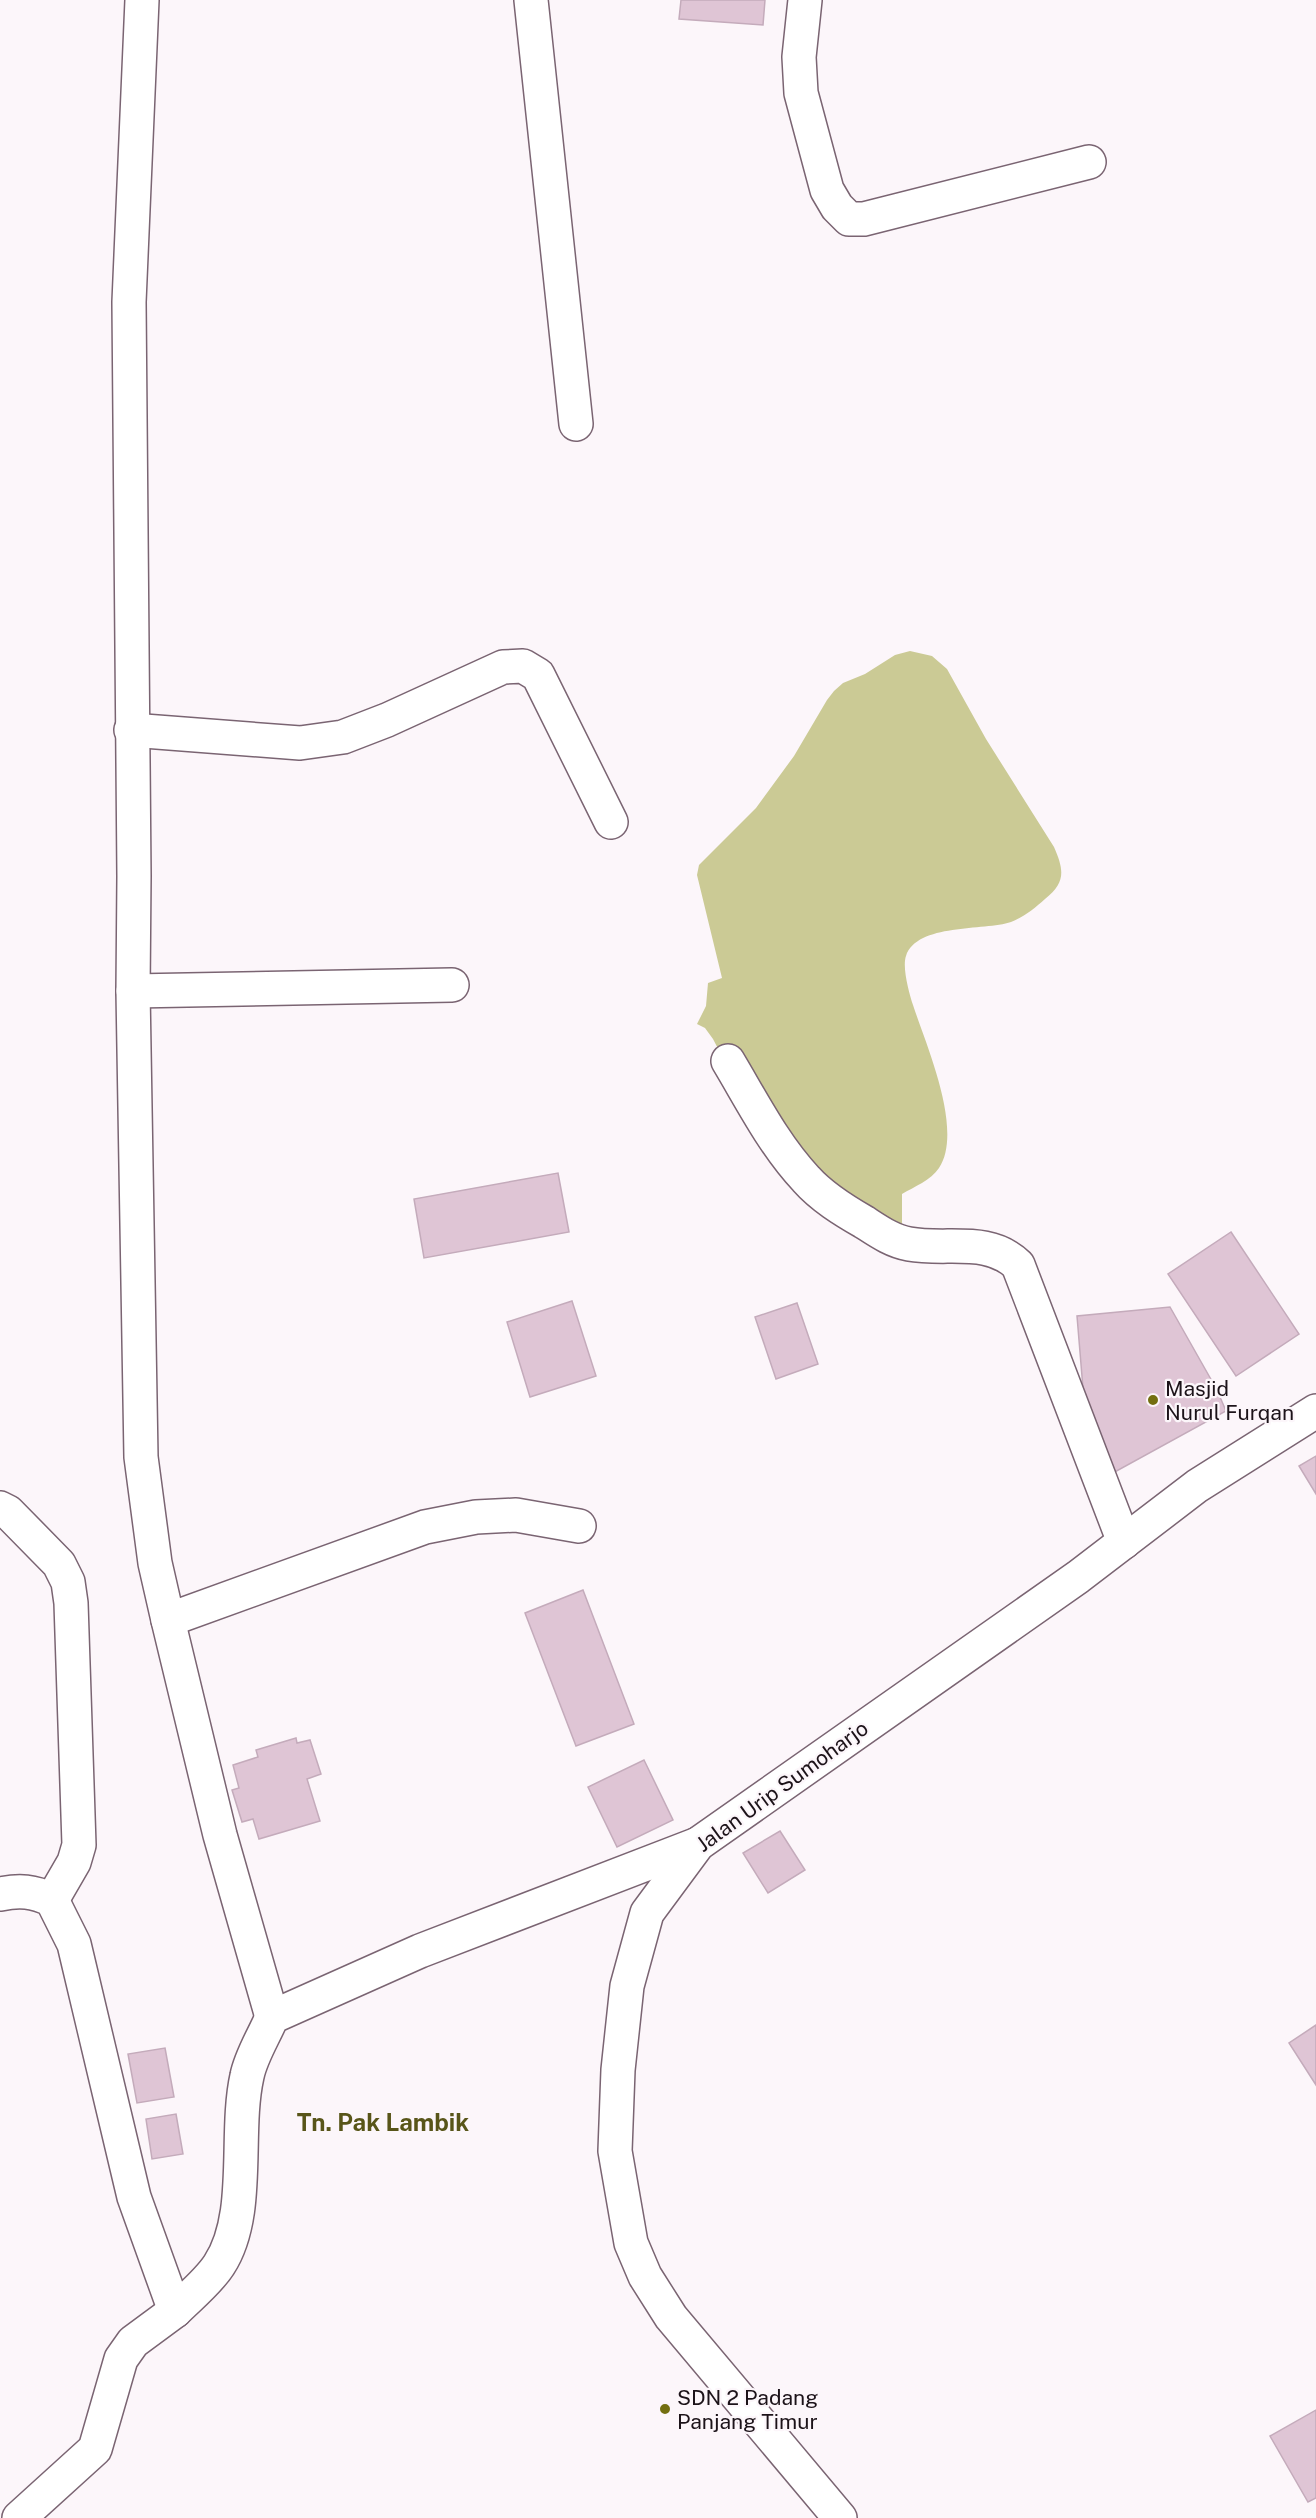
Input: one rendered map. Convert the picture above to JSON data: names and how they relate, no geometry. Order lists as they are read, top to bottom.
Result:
{
  "streets": {
    "street": ["Jalan Urip Sumoharjo"]
  },
  "districts": ["Tn. Pak Lambik"],
  "places": ["Masjid Nurul Furqan", "SDN 2 Padang Panjang Timur"]
}
